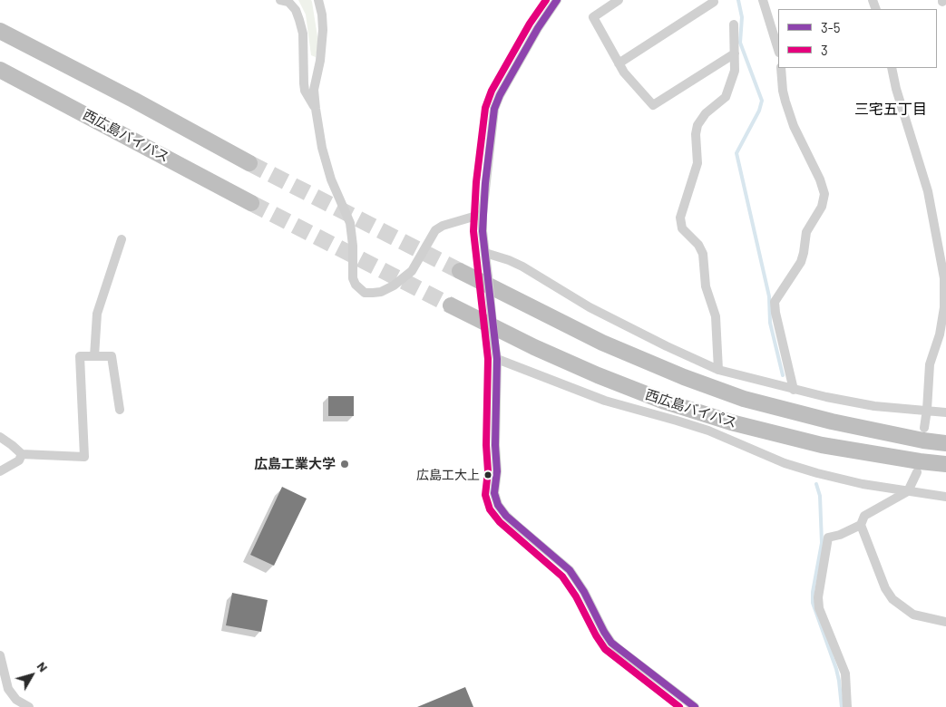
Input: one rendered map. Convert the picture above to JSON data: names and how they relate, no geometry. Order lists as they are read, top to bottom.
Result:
{
  "streets": {
    "highway": ["西広島バイパス"]
  },
  "districts": ["三宅五丁目"],
  "places": ["広島工業大学", "広島工大上"],
  "lines": ["transit line 3-5", "transit line 3"],
  "legend": ["3-5", "3"],
  "north": "top right"
}
